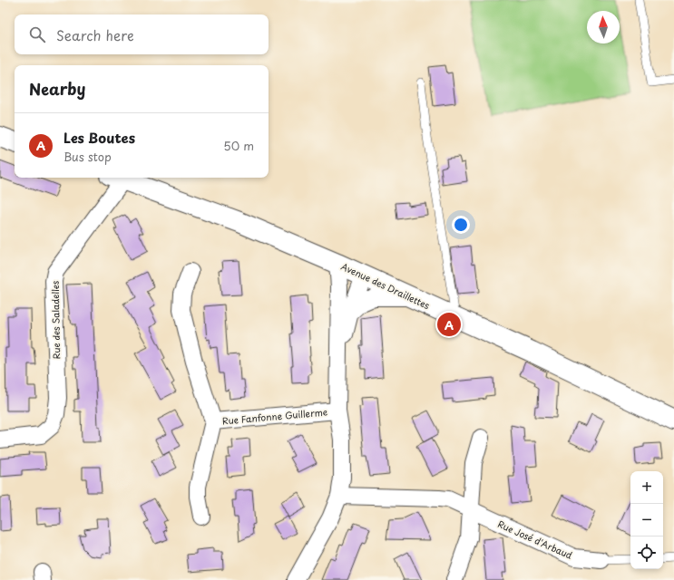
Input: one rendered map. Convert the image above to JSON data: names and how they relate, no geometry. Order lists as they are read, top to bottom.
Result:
{
  "streets": {
    "street": [
      "Avenue des Draillettes",
      "Rue des Saladelles",
      "Rue Fanfonne Guillerme",
      "Rue José d'Arbaud"
    ]
  },
  "crossings": [
    ["Avenue des Draillettes", "Rue des Saladelles"]
  ],
  "north": "top",
  "page": {
    "search": "Search here",
    "heading": "Nearby",
    "list": [
      {
        "mark": "A",
        "name": "Les Boutes",
        "note": "Bus stop",
        "value": "50 m"
      }
    ],
    "pins": "A",
    "map_buttons": ["+", "−"]
  }
}
